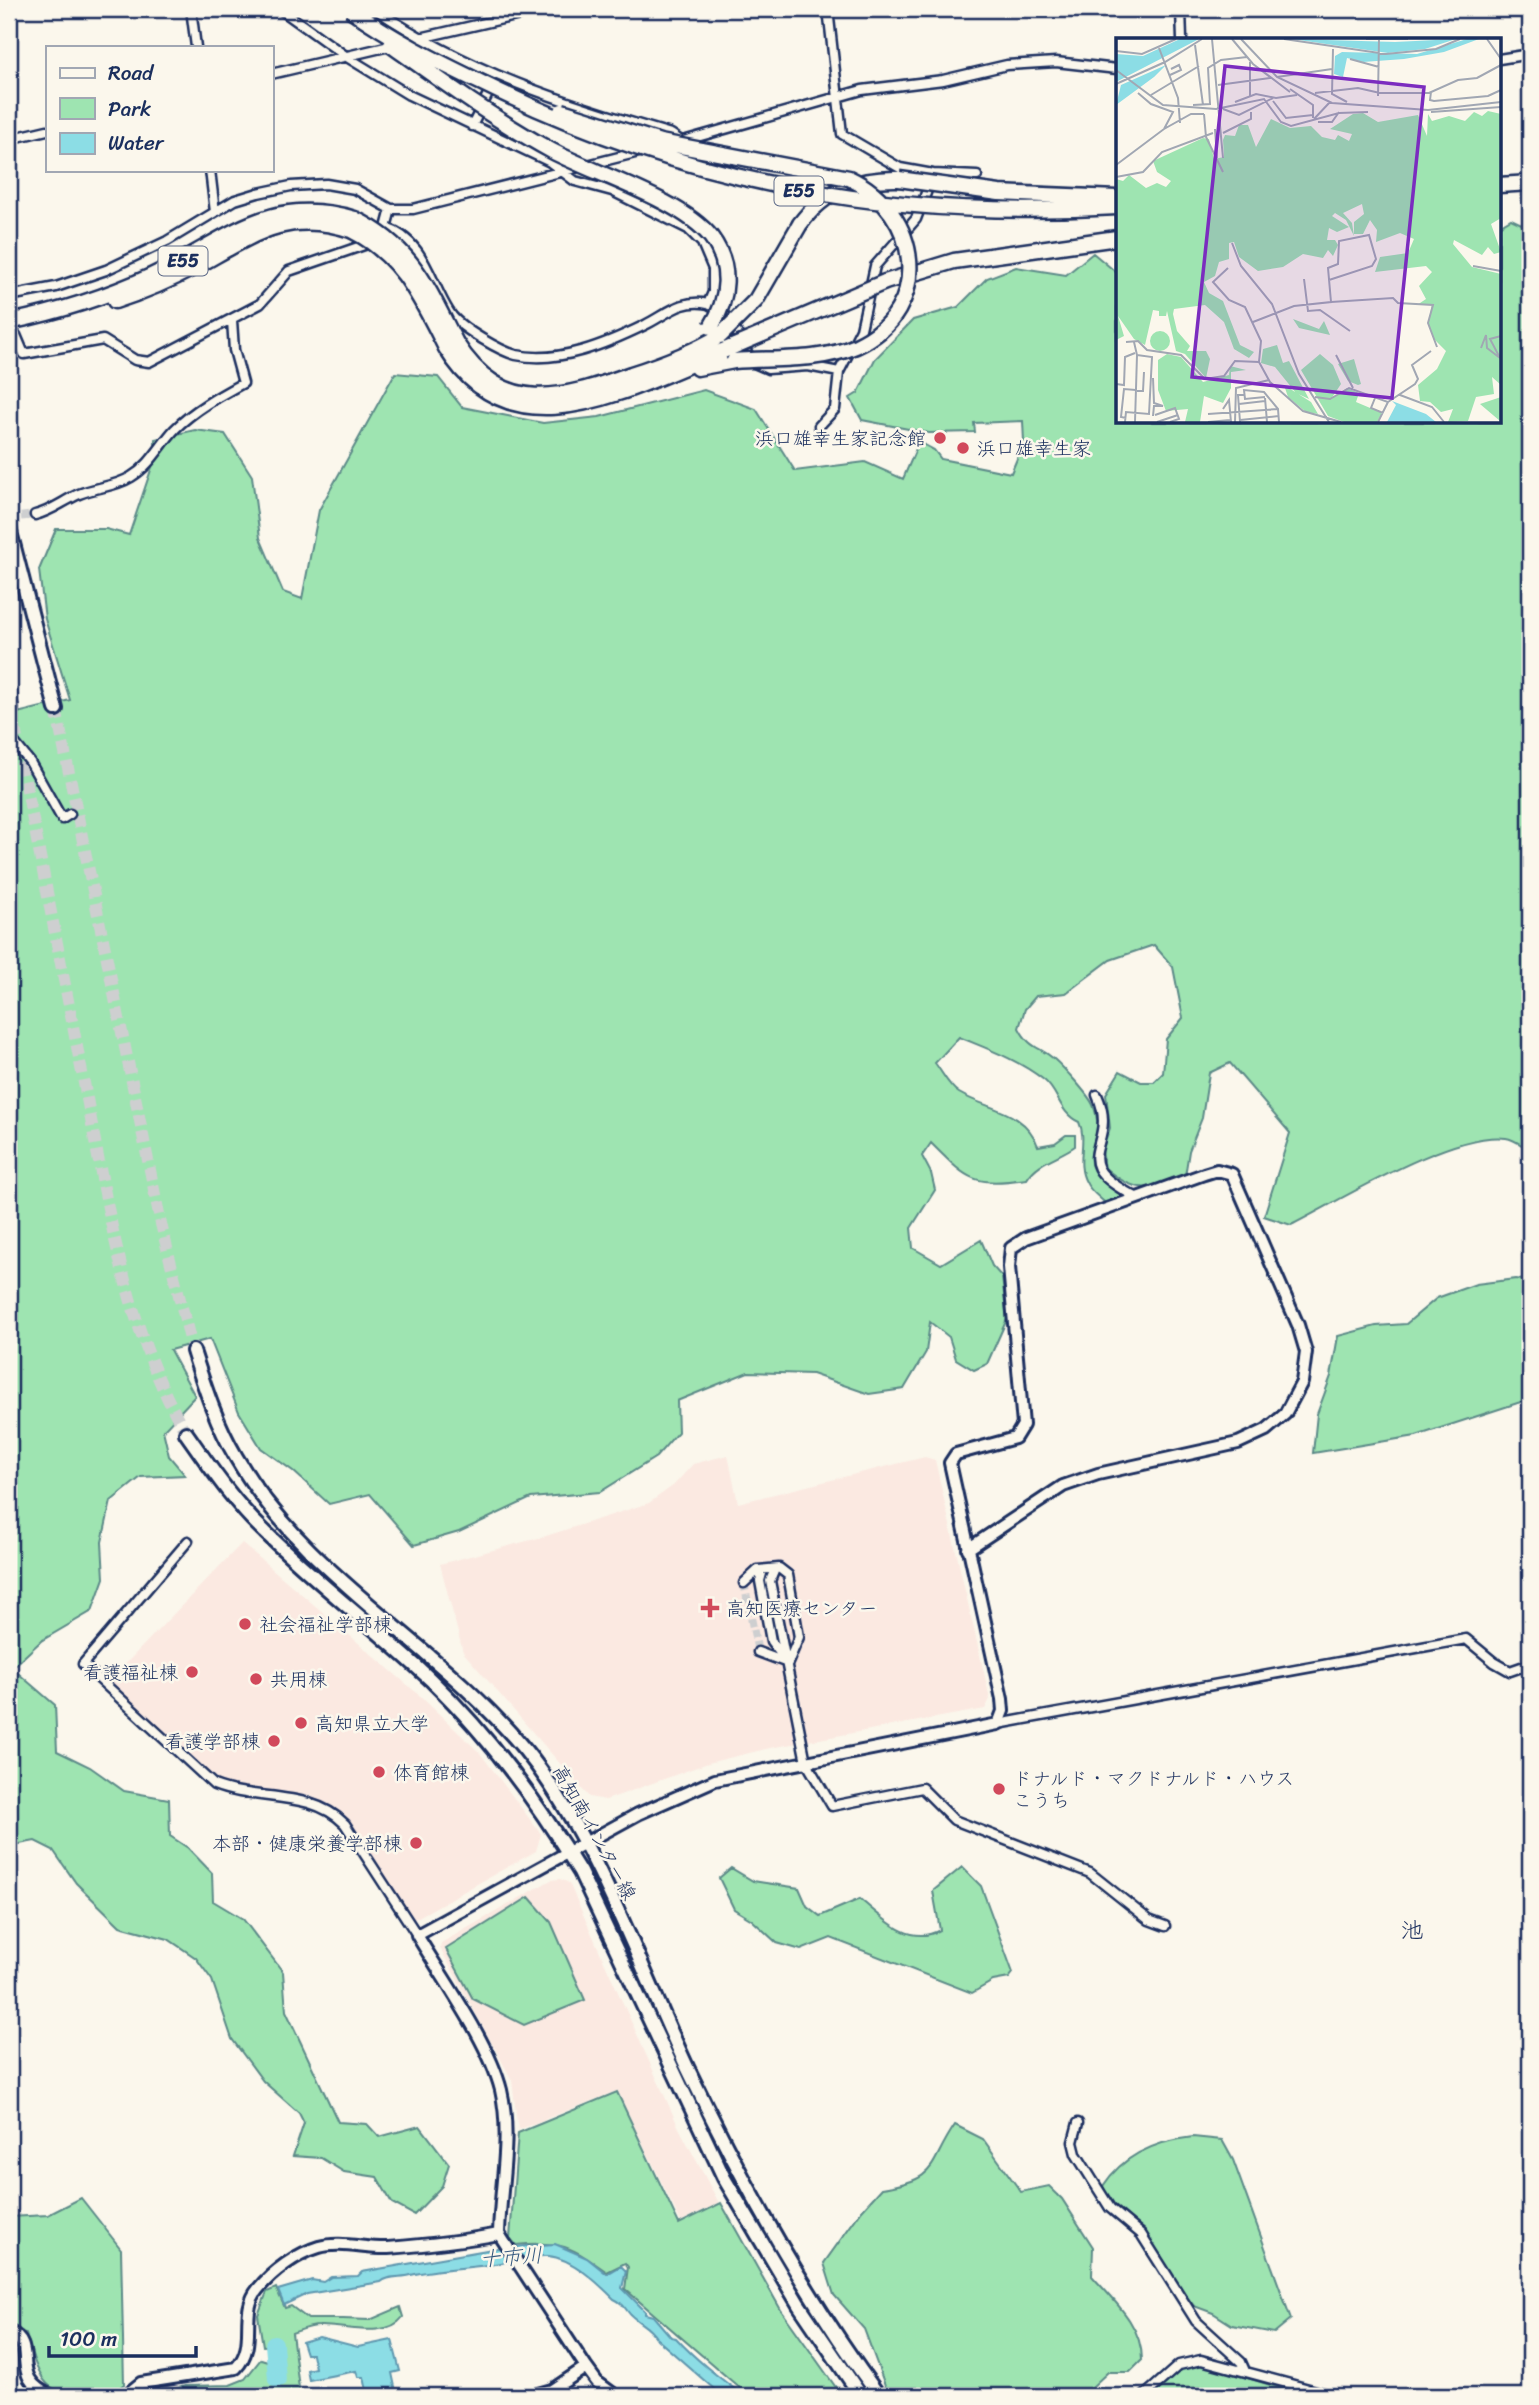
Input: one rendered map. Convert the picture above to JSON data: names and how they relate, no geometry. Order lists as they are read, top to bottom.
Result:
{
  "streets": {
    "highway": ["E55"],
    "main road": ["高知南インター線"]
  },
  "districts": ["池"],
  "water": ["十市川"],
  "places": {
    "other": [
      "浜口雄幸生家記念館",
      "浜口雄幸生家",
      "社会福祉学部棟",
      "看護福祉棟",
      "共用棟",
      "高知県立大学",
      "看護学部棟",
      "体育館棟",
      "ドナルド・マクドナルド・ハウス こうち",
      "本部・健康栄養学部棟"
    ],
    "health": ["高知医療センター"]
  },
  "legend": ["Road", "Park", "Water"],
  "scale_bar": "100 m"
}
